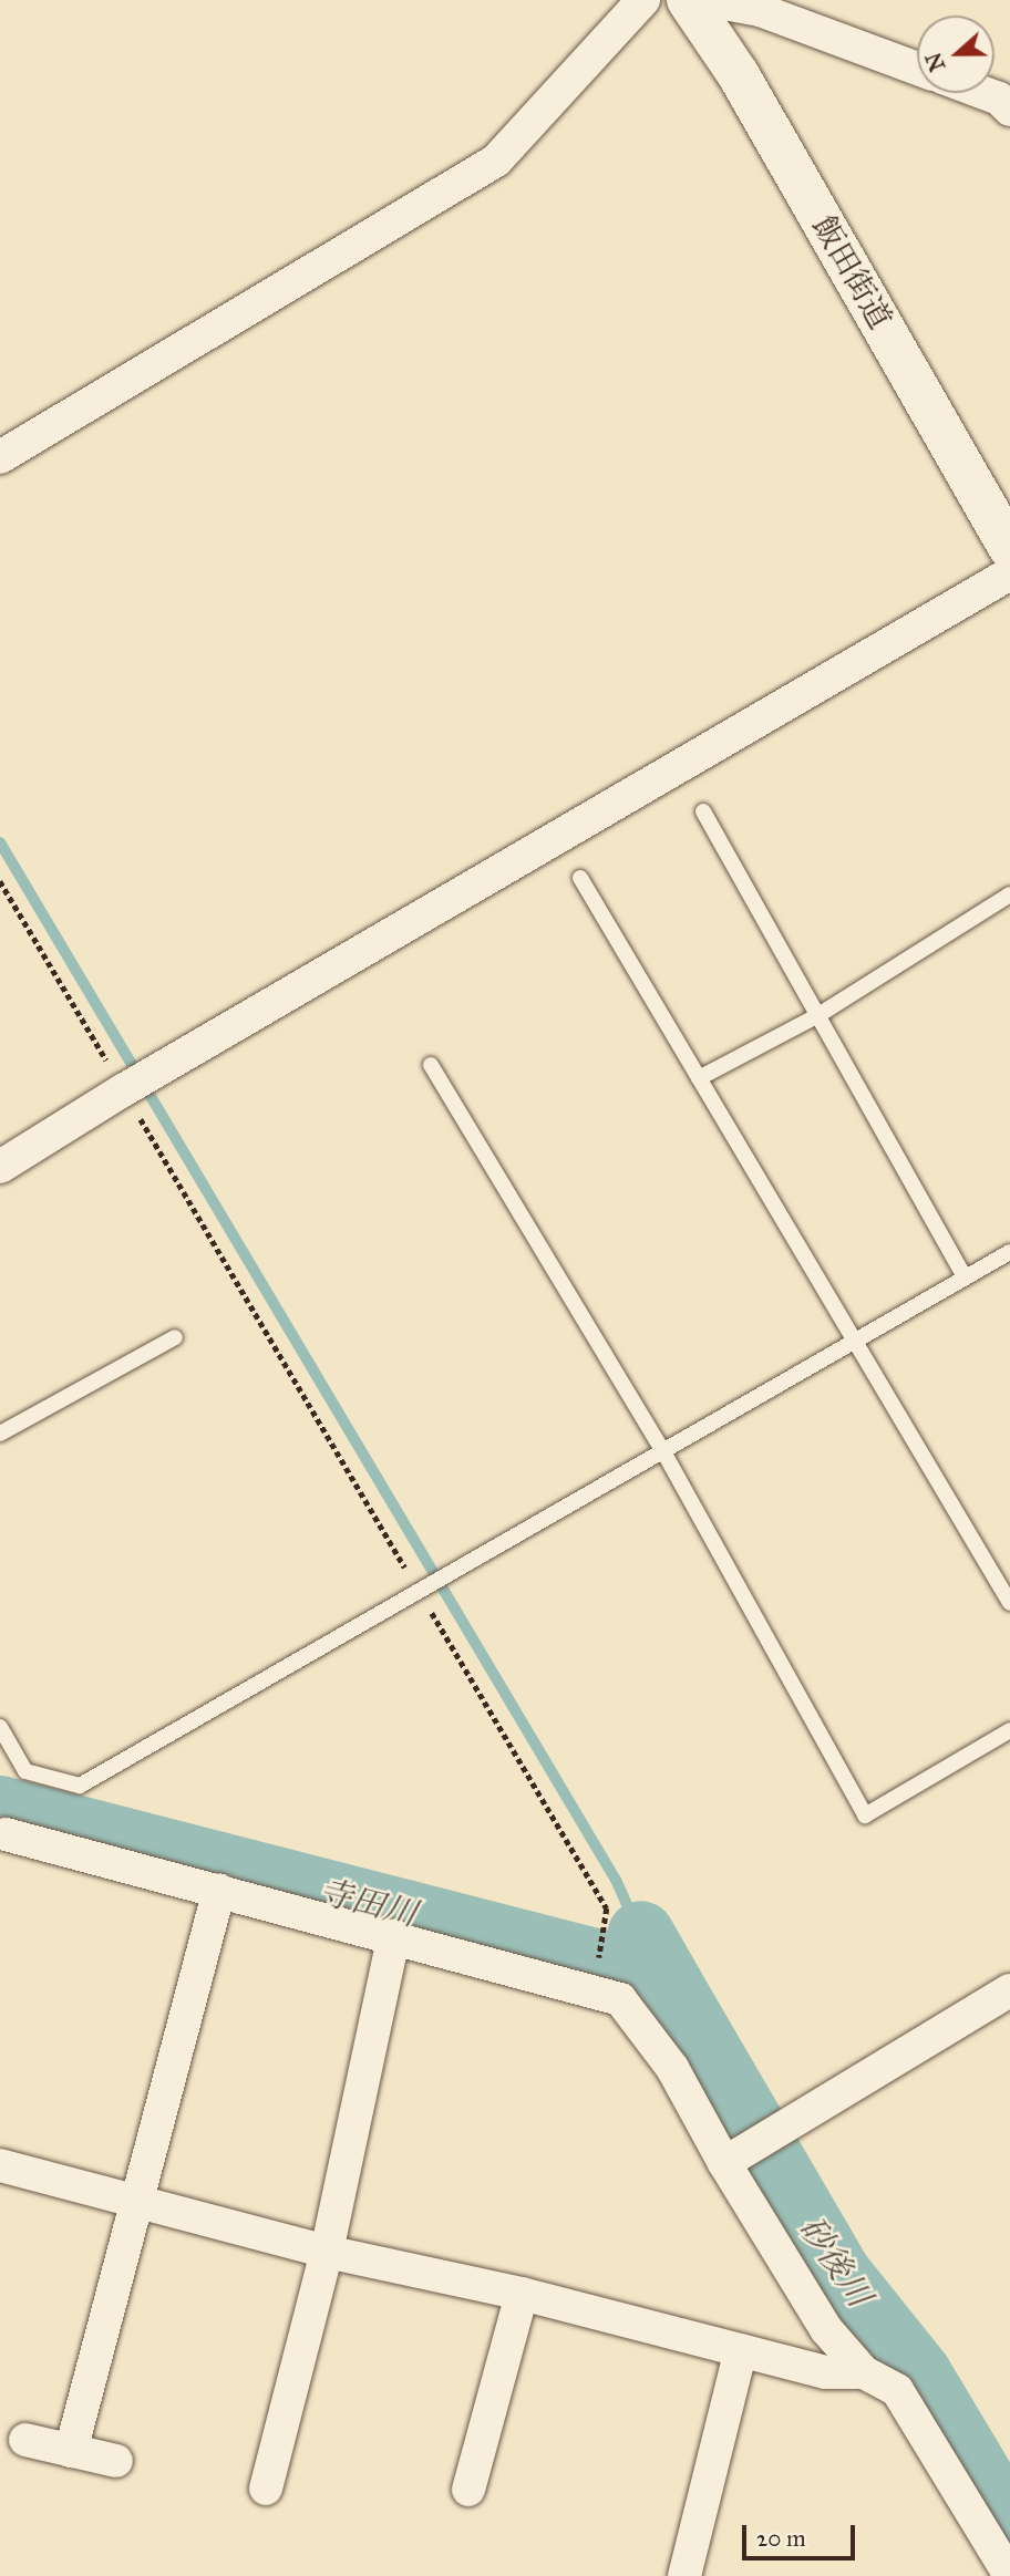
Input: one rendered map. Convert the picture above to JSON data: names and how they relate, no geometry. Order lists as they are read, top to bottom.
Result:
{
  "streets": {
    "main road": ["飯田街道"]
  },
  "water": ["寺田川", "砂後川"],
  "scale_bar": "20 m",
  "north": "left"
}
